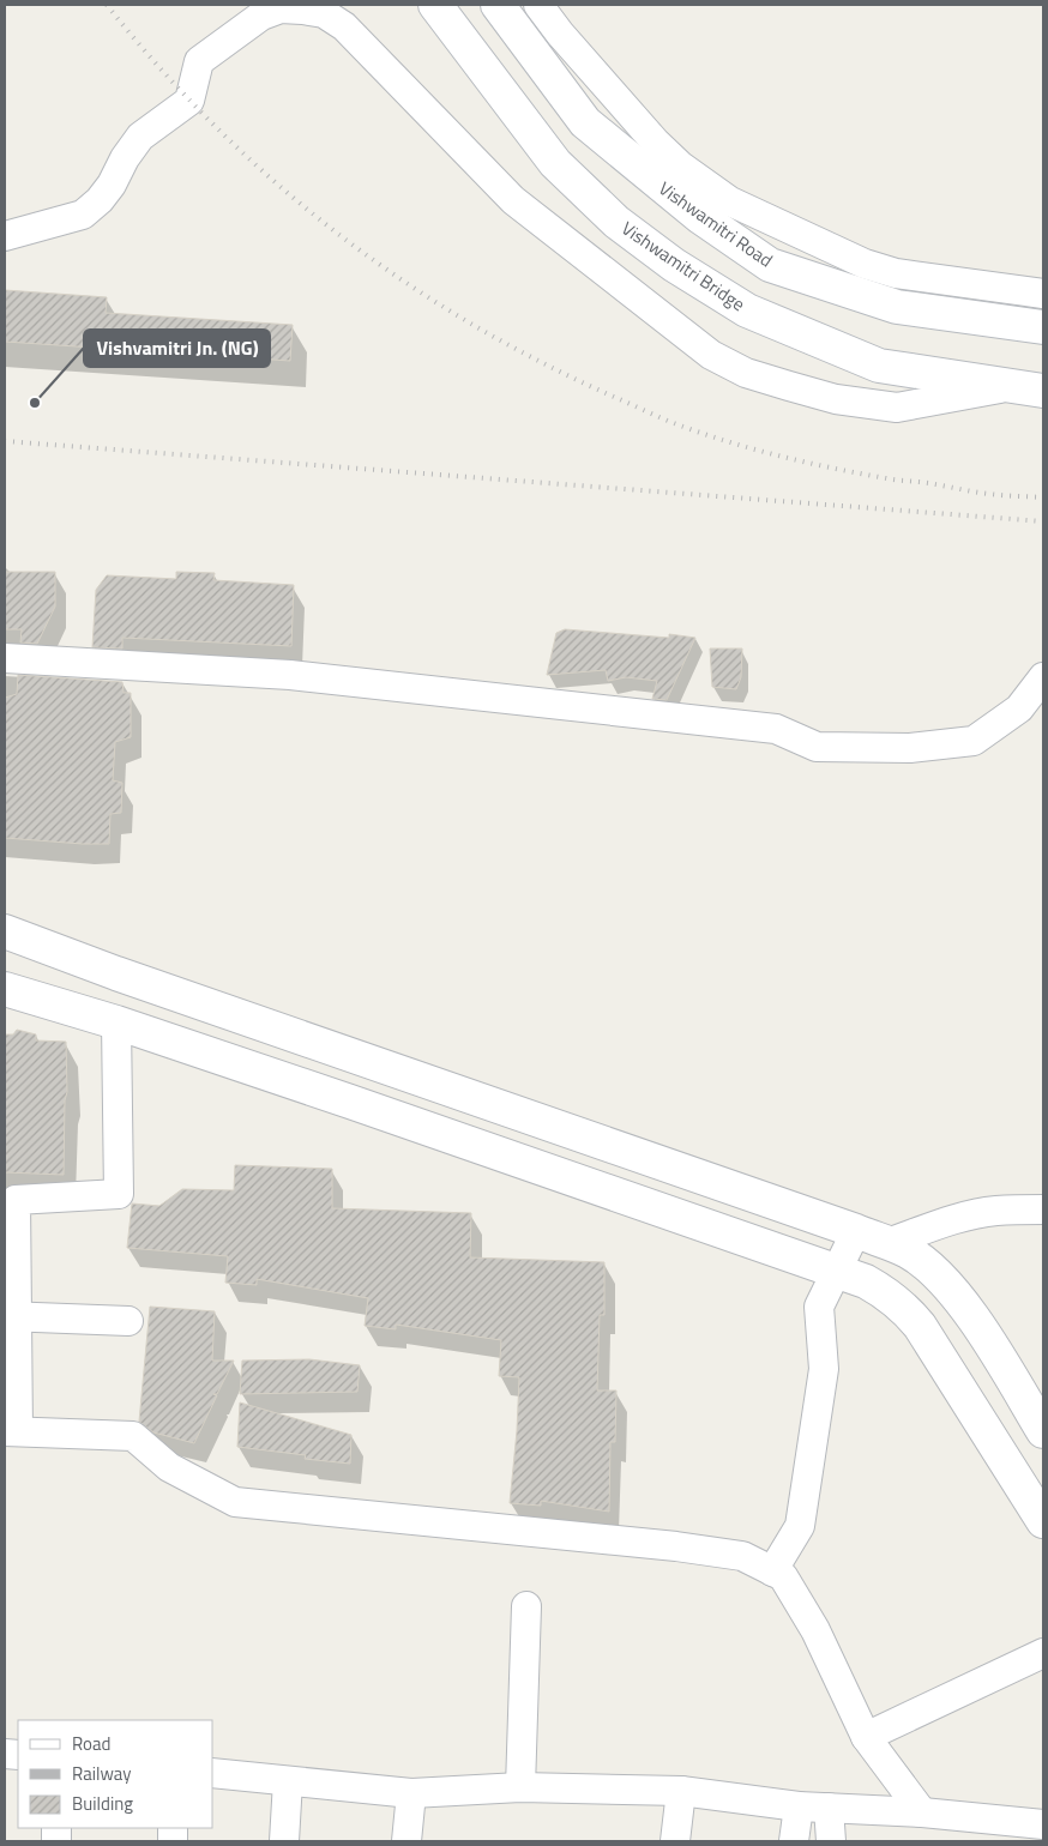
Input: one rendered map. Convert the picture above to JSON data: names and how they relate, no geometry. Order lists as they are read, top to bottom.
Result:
{
  "streets": {
    "street": ["Vishwamitri Road", "Vishwamitri Bridge"]
  },
  "places": ["Vishvamitri Jn. (NG)"],
  "legend": ["Road", "Railway", "Building"]
}
